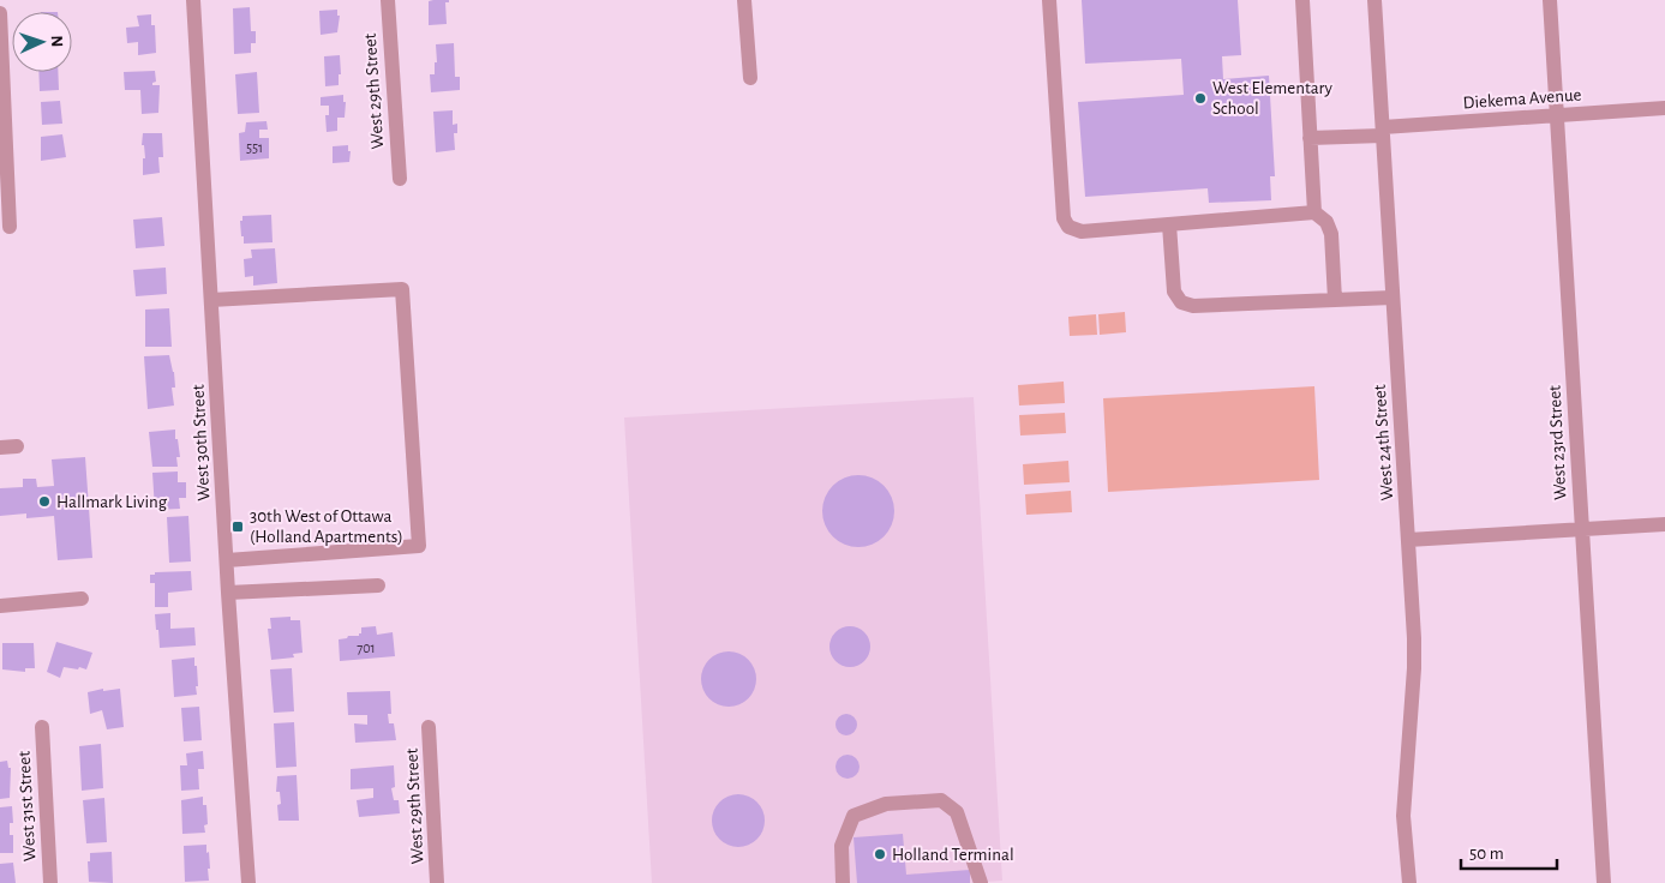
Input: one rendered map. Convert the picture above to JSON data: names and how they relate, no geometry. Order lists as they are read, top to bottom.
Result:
{
  "streets": {
    "street": [
      "West 29th Street",
      "Diekema Avenue",
      "West 30th Street",
      "West 24th Street",
      "West 23rd Street",
      "West 31st Street"
    ]
  },
  "crossings": [
    ["Diekema Avenue", "West 24th Street"],
    ["Diekema Avenue", "West 23rd Street"]
  ],
  "places": {
    "other": ["West Elementary School", "Hallmark Living", "Holland Terminal"],
    "transit": ["30th West of Ottawa (Holland Apartments)"]
  },
  "house_numbers": ["551", "701"],
  "scale_bar": "50 m",
  "north": "right"
}
